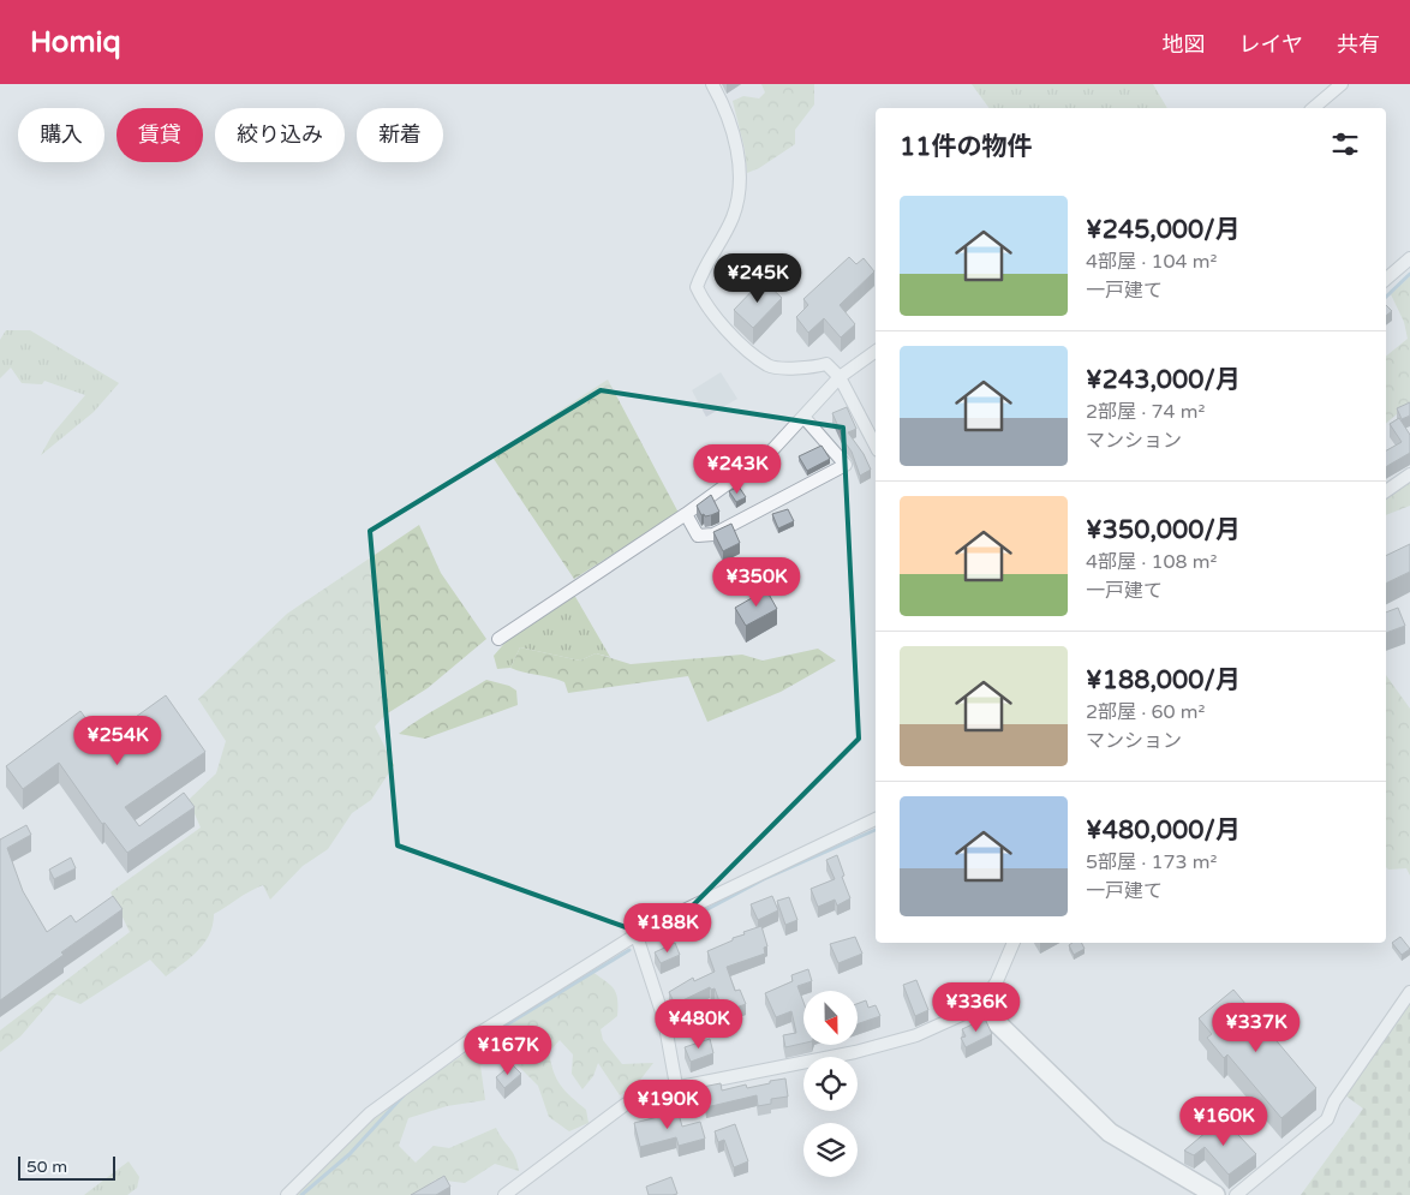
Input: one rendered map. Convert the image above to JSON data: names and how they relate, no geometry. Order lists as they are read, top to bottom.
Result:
{
  "scale_bar": "50 m",
  "north": "bottom",
  "page": {
    "header": "Homiq",
    "nav": ["地図", "レイヤ", "共有"],
    "chip": [
      "購入",
      "賃貸",
      "絞り込み",
      "新着"
    ],
    "heading": "11件の物件",
    "list": [
      {
        "name": "¥245,000/月",
        "note": "4部屋 · 104 m² · 一戸建て"
      },
      {
        "name": "¥243,000/月",
        "note": "2部屋 · 74 m² · マンション"
      },
      {
        "name": "¥350,000/月",
        "note": "4部屋 · 108 m² · 一戸建て"
      },
      {
        "name": "¥188,000/月",
        "note": "2部屋 · 60 m² · マンション"
      },
      {
        "name": "¥480,000/月",
        "note": "5部屋 · 173 m² · 一戸建て"
      }
    ],
    "price": [
      "¥245K",
      "¥243K",
      "¥350K",
      "¥254K",
      "¥188K",
      "¥336K",
      "¥480K",
      "¥337K",
      "¥167K",
      "¥190K",
      "¥160K"
    ],
    "scale": "50 m"
  }
}
